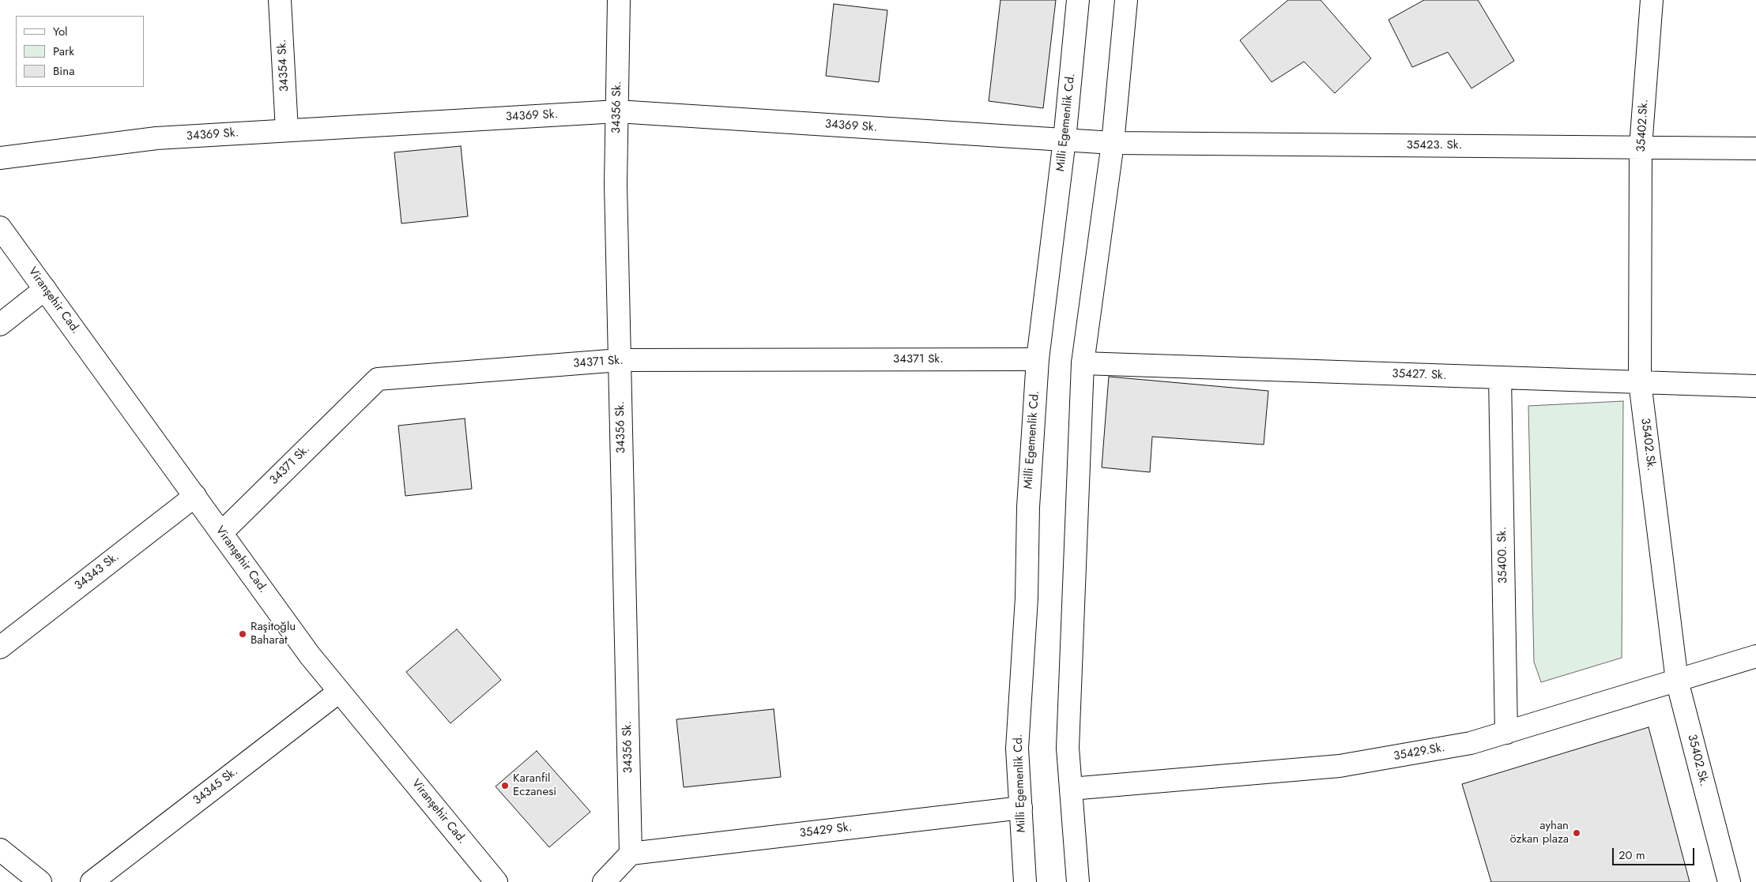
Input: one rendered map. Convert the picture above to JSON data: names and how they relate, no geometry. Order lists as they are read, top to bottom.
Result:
{
  "streets": {
    "street": [
      "34354 Sk.",
      "34356 Sk.",
      "34369 Sk.",
      "Milli Egemenlik Cd.",
      "35402.Sk.",
      "35423. Sk.",
      "Viranşehir Cad.",
      "34371 Sk.",
      "35427. Sk.",
      "35400. Sk.",
      "34343 Sk.",
      "35429.Sk.",
      "34345 Sk.",
      "35429 Sk."
    ]
  },
  "crossings": [
    ["34354 Sk.", "34369 Sk."],
    ["34356 Sk.", "34369 Sk."],
    ["34356 Sk.", "34371 Sk."],
    ["34356 Sk.", "35429 Sk."],
    ["34369 Sk.", "Milli Egemenlik Cd."],
    ["34369 Sk.", "35423. Sk."],
    ["Milli Egemenlik Cd.", "34371 Sk."],
    ["Milli Egemenlik Cd.", "35429 Sk."],
    ["35402.Sk.", "35423. Sk."],
    ["35402.Sk.", "35427. Sk."],
    ["35402.Sk.", "35429.Sk."],
    ["Viranşehir Cad.", "34371 Sk."],
    ["Viranşehir Cad.", "34343 Sk."],
    ["Viranşehir Cad.", "34345 Sk."],
    ["35427. Sk.", "35400. Sk."],
    ["35400. Sk.", "35429.Sk."]
  ],
  "places": ["Raşitoğlu Baharat", "Karanfil Eczanesi", "ayhan özkan plaza"],
  "legend": ["Yol", "Park", "Bina"],
  "scale_bar": "20 m"
}
